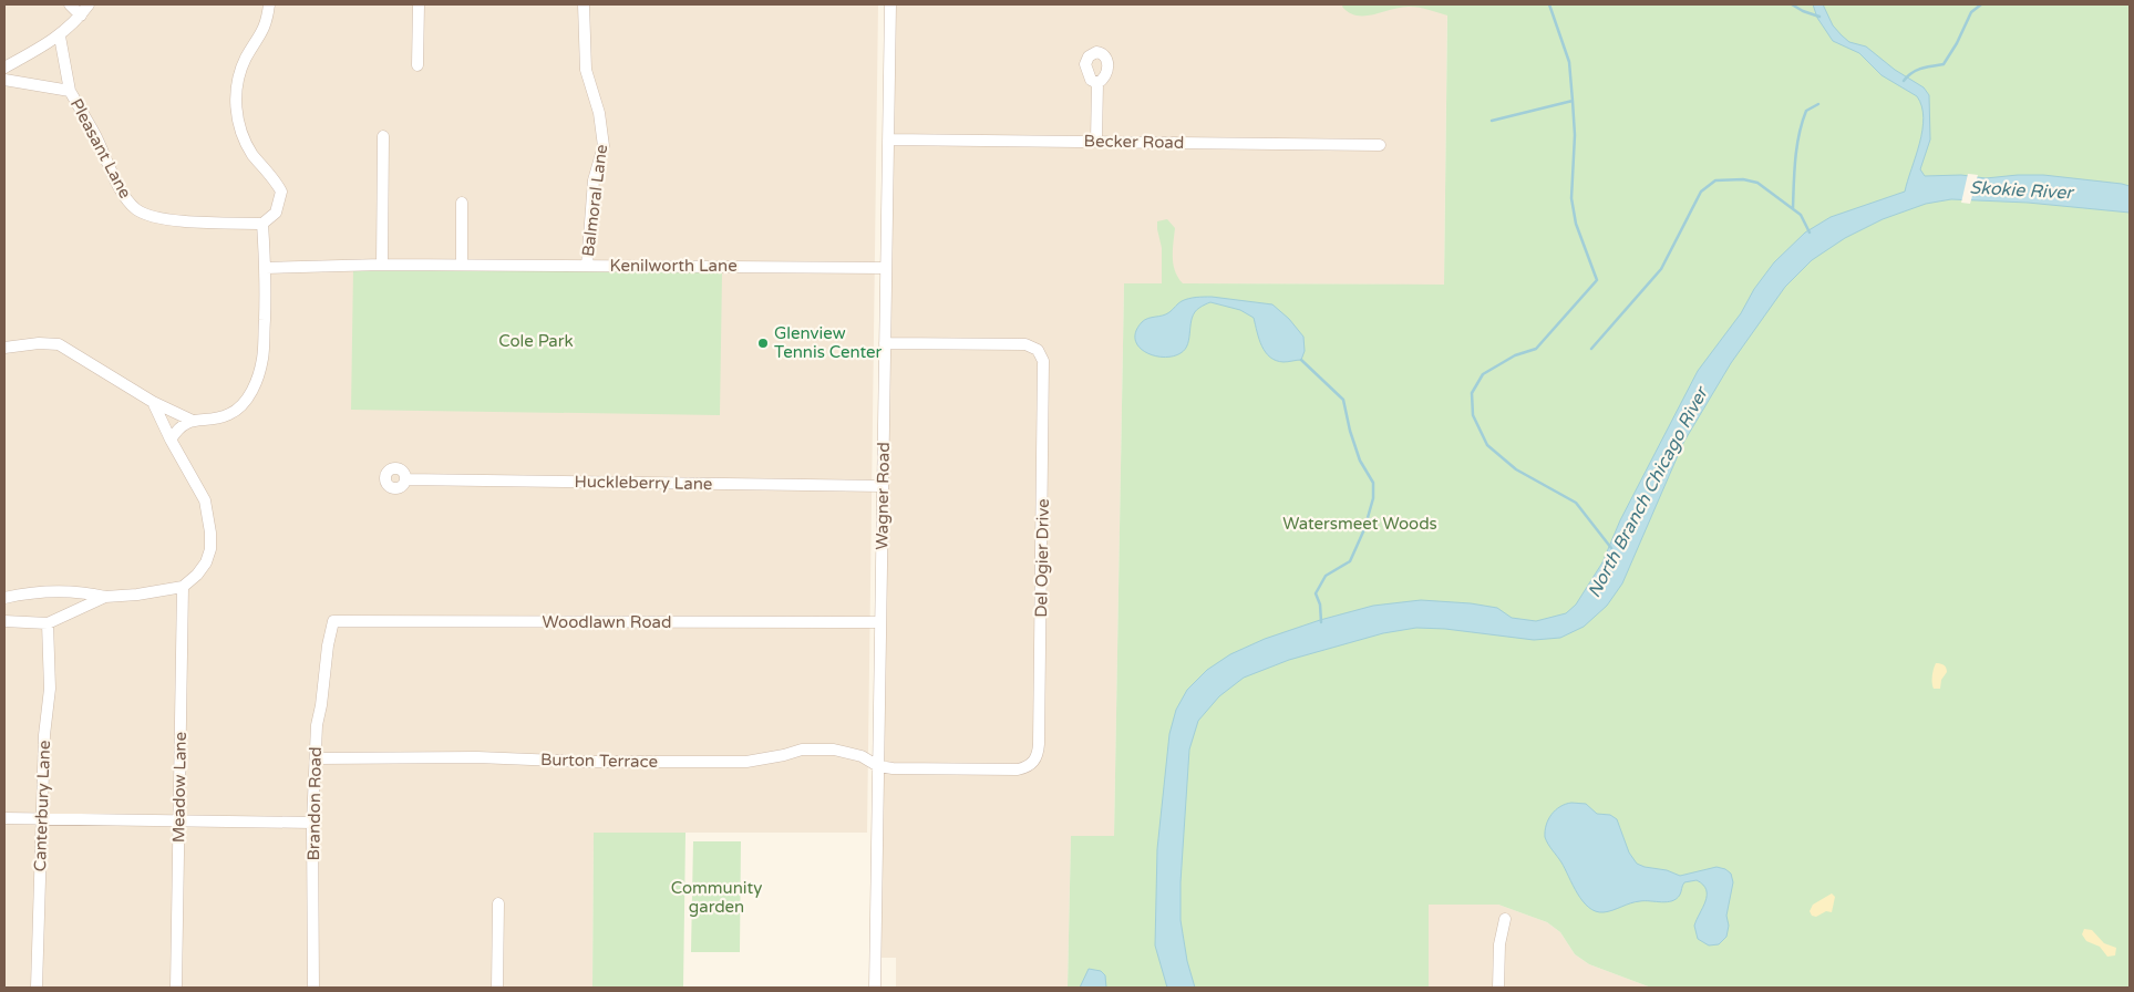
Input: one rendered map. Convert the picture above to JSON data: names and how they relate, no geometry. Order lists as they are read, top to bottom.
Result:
{
  "streets": {
    "street": [
      "Becker Road",
      "Pleasant Lane",
      "Balmoral Lane",
      "Kenilworth Lane",
      "Huckleberry Lane",
      "Wagner Road",
      "Del Ogier Drive",
      "Woodlawn Road",
      "Burton Terrace",
      "Meadow Lane",
      "Brandon Road",
      "Canterbury Lane"
    ]
  },
  "crossings": [
    ["Becker Road", "Wagner Road"],
    ["Balmoral Lane", "Kenilworth Lane"],
    ["Kenilworth Lane", "Wagner Road"],
    ["Huckleberry Lane", "Wagner Road"],
    ["Wagner Road", "Del Ogier Drive"],
    ["Wagner Road", "Woodlawn Road"],
    ["Wagner Road", "Burton Terrace"],
    ["Del Ogier Drive", "Burton Terrace"],
    ["Woodlawn Road", "Brandon Road"],
    ["Burton Terrace", "Brandon Road"]
  ],
  "water": ["Skokie River", "North Branch Chicago River"],
  "parks": ["Cole Park", "Watersmeet Woods", "Community garden"],
  "places": ["Glenview Tennis Center"]
}
